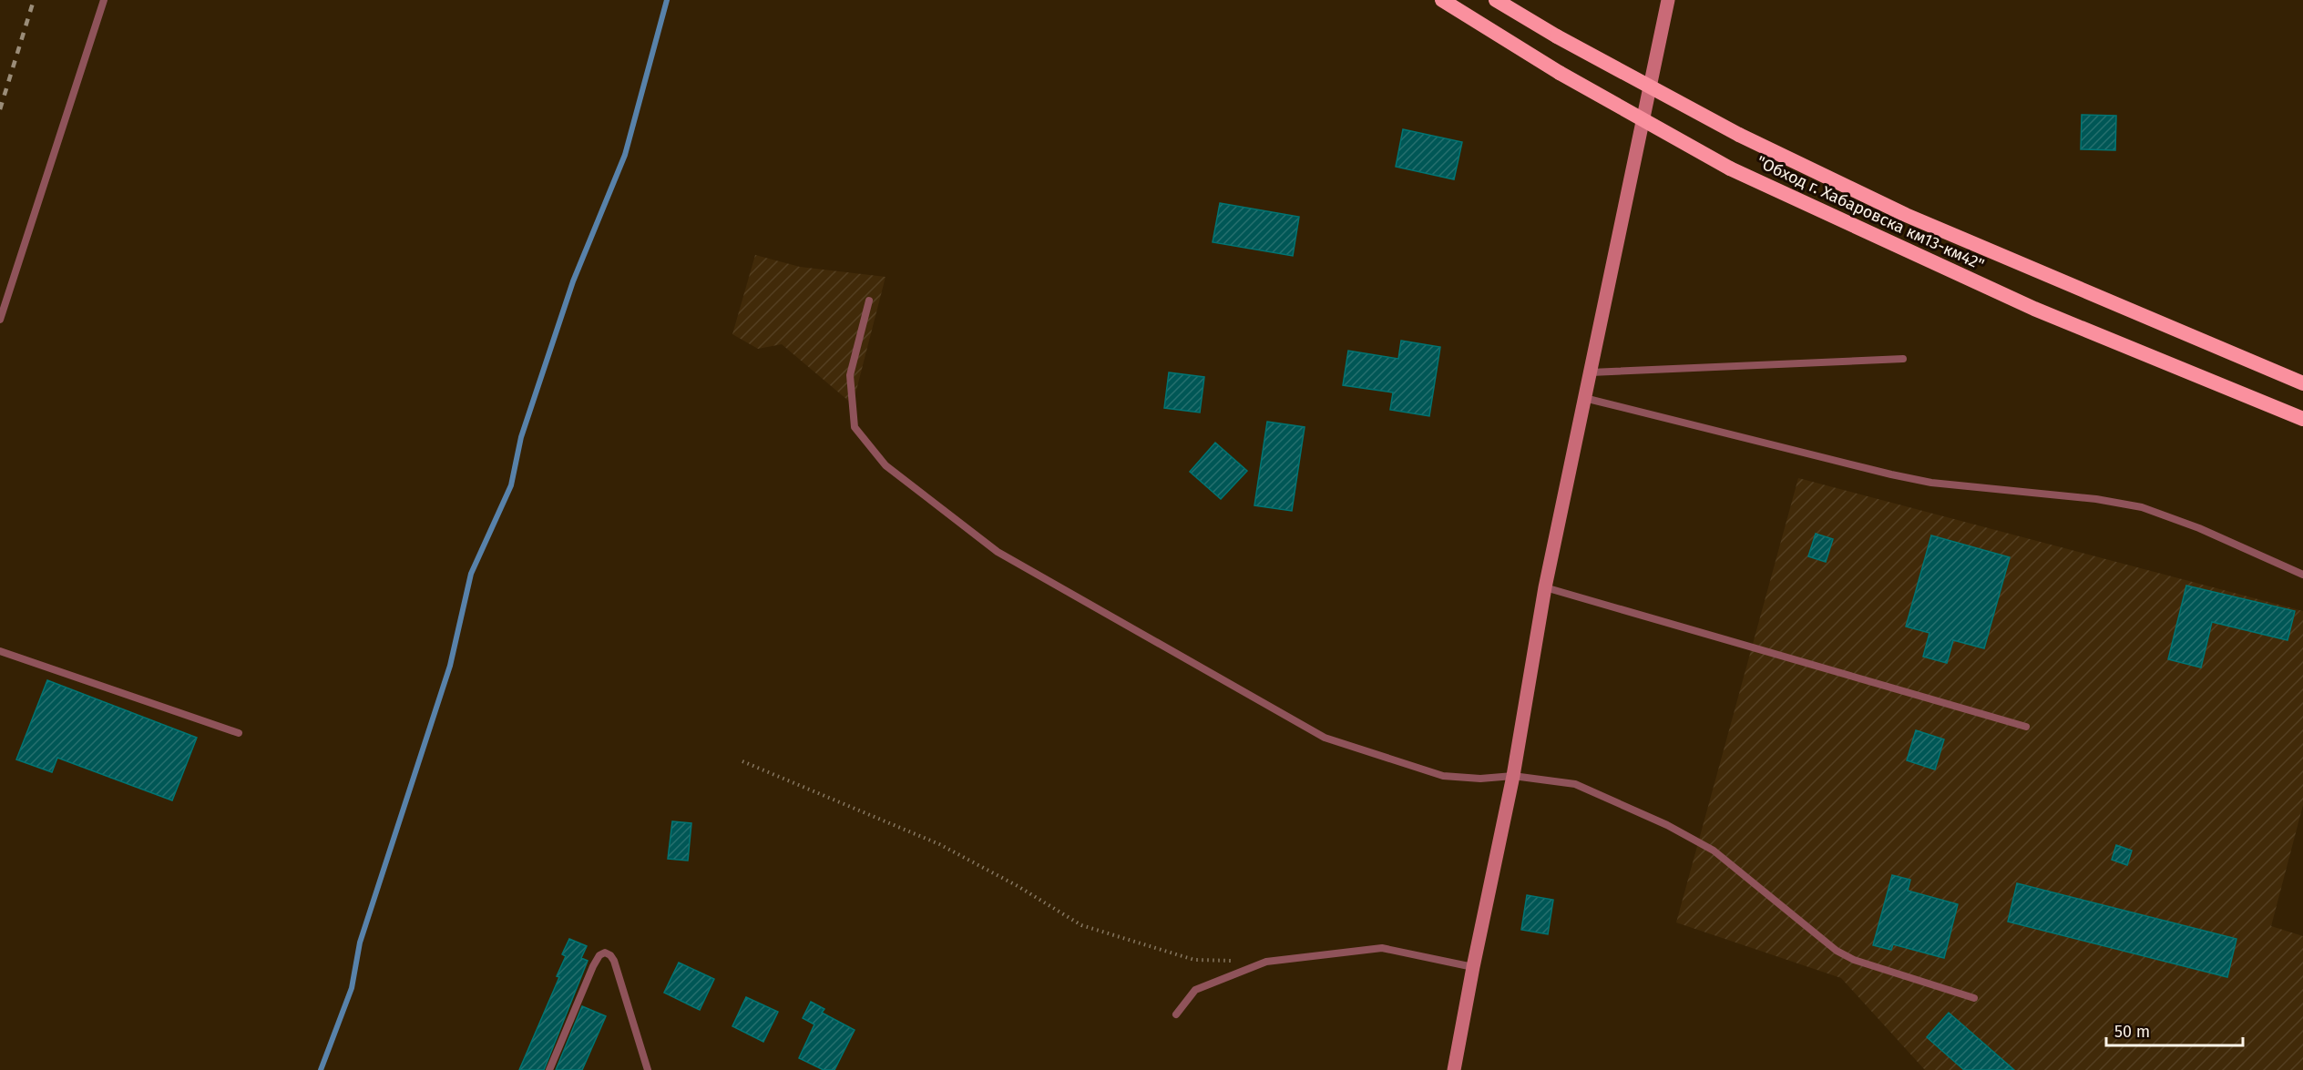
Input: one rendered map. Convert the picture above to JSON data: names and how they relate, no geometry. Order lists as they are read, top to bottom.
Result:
{
  "streets": {
    "highway": ["\"Обход г. Хабаровска км13-км42\""]
  },
  "scale_bar": "50 m"
}
